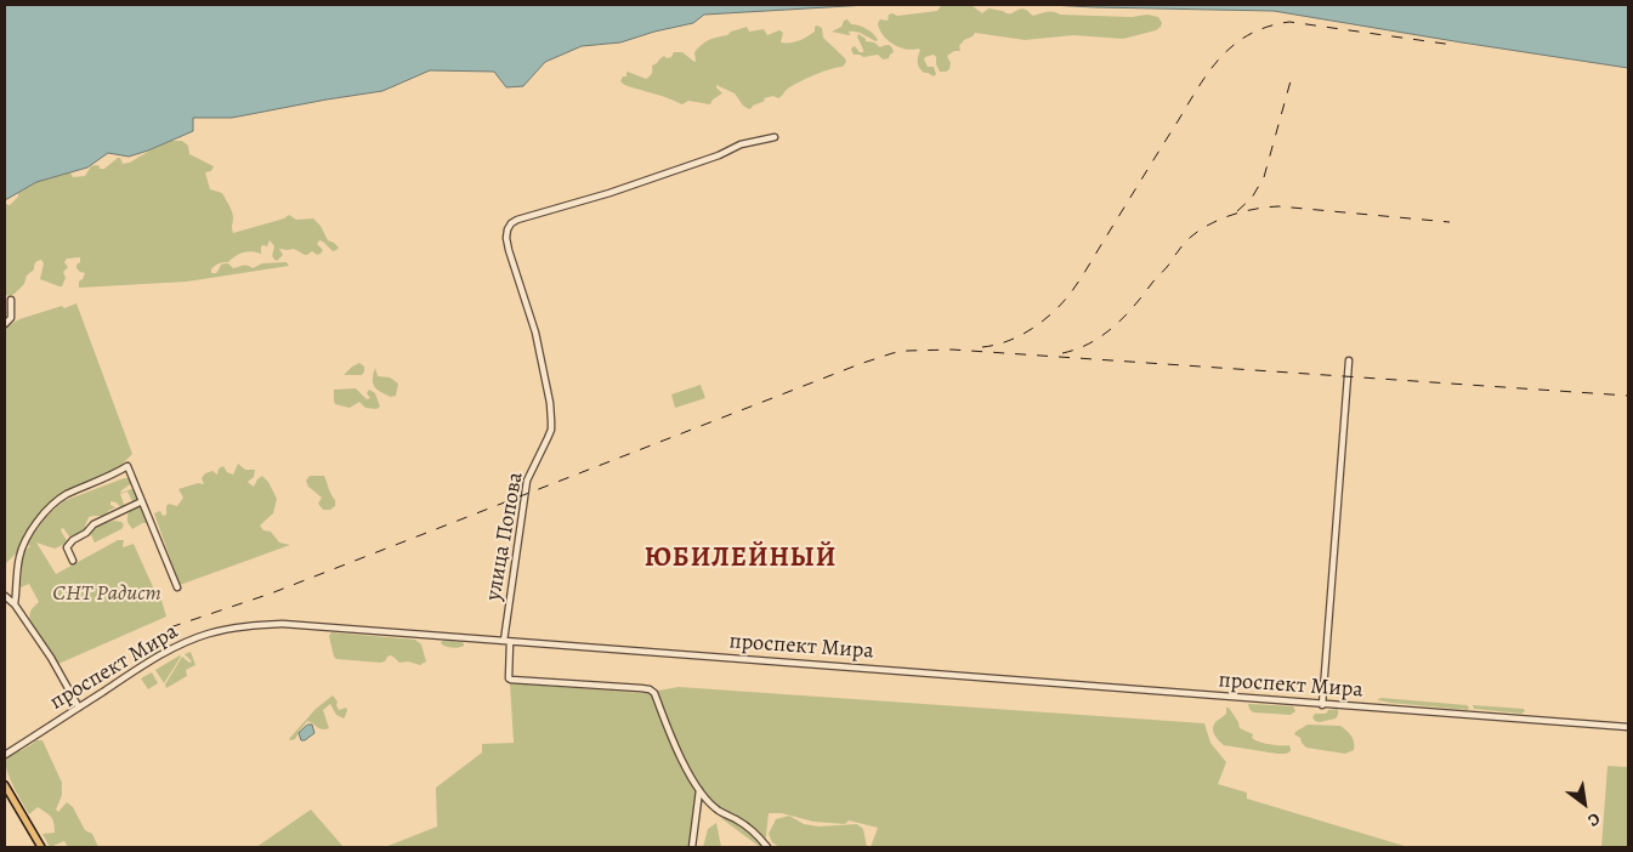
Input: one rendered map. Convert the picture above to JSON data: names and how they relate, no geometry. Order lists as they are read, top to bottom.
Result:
{
  "streets": {
    "street": ["улица Попова", "проспект Мира"]
  },
  "crossings": [
    ["улица Попова", "проспект Мира"]
  ],
  "districts": ["ЮБИЛЕЙНЫЙ"],
  "parks": ["СНТ Радист"],
  "north": "bottom right"
}
